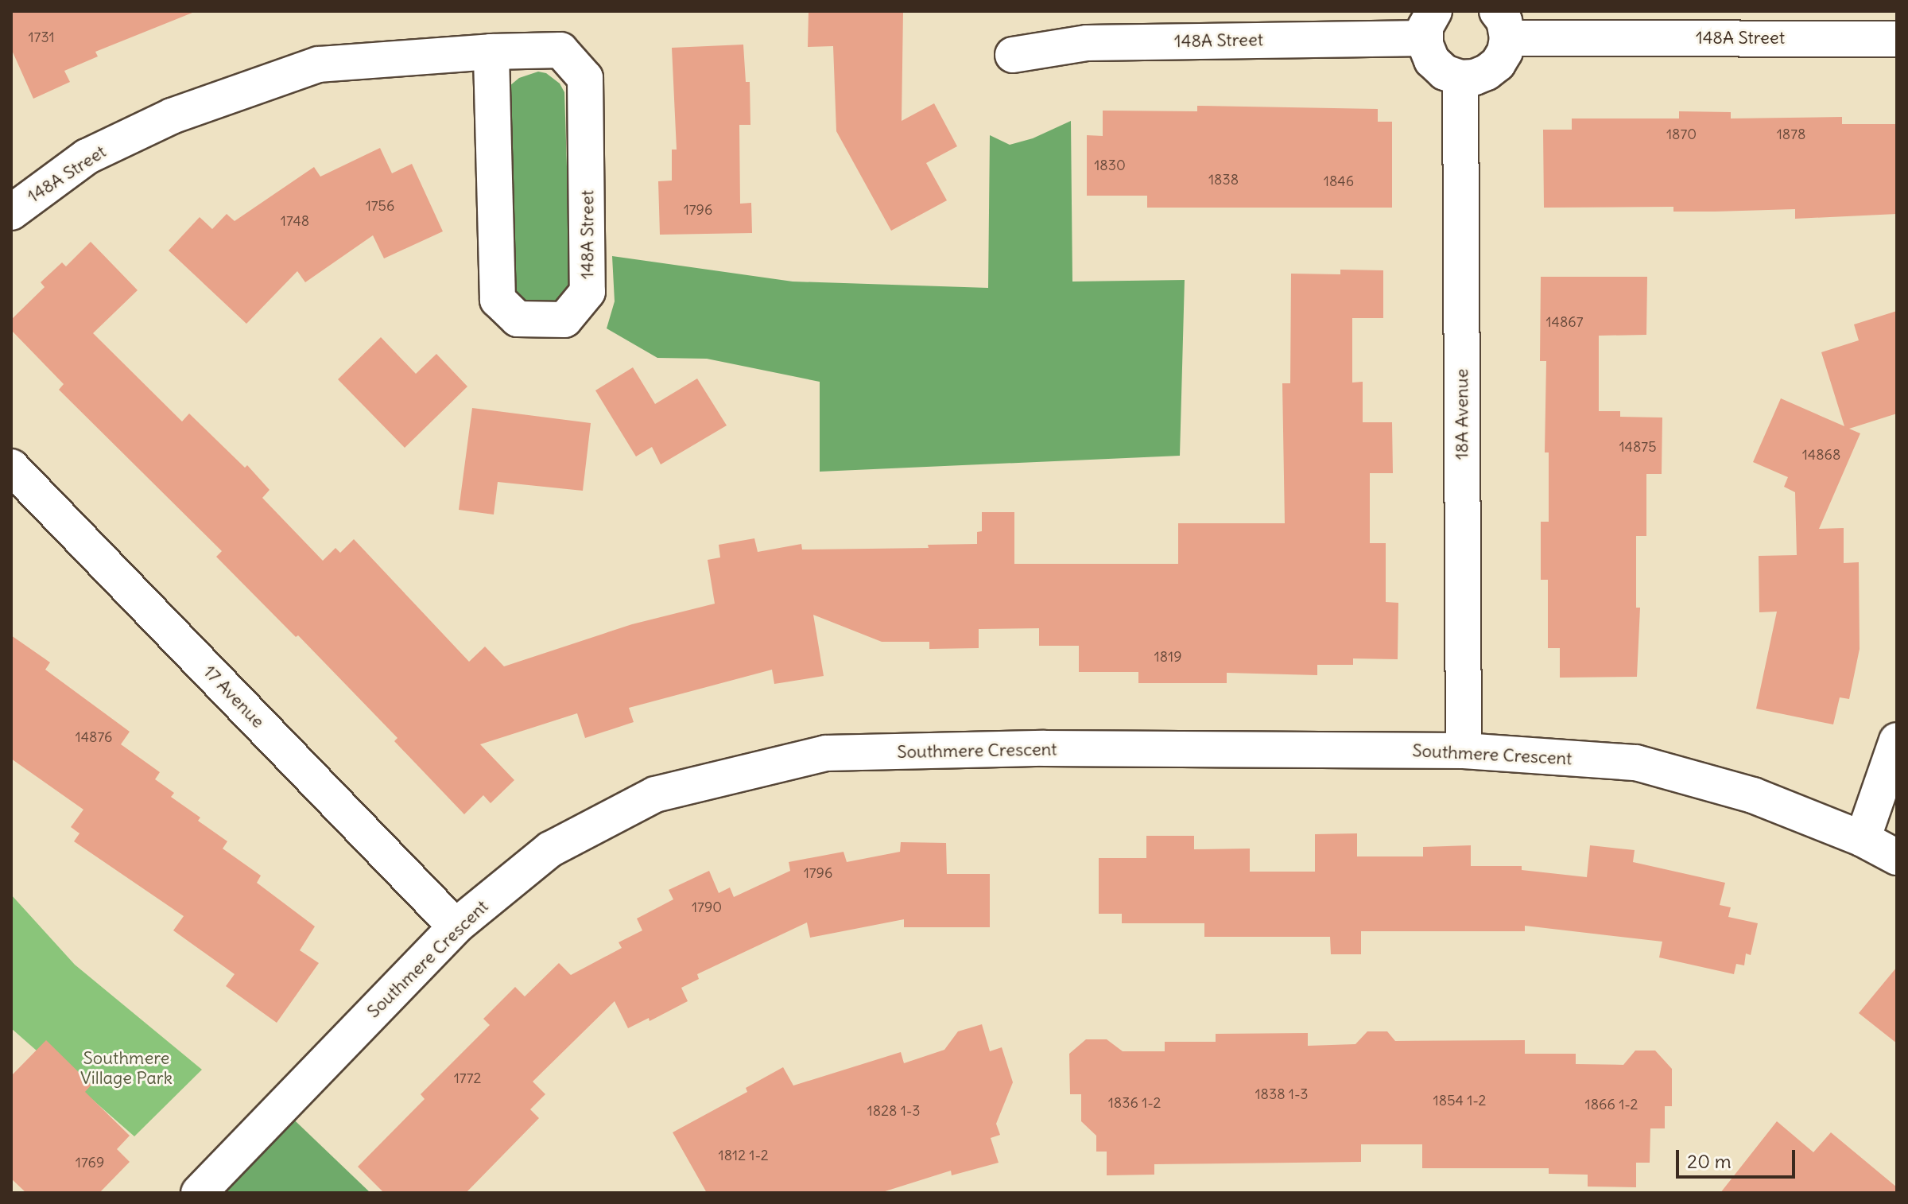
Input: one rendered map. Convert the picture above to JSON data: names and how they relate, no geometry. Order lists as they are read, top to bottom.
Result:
{
  "streets": {
    "street": [
      "148A Street",
      "18A Avenue",
      "17 Avenue",
      "Southmere Crescent"
    ]
  },
  "crossings": [
    ["18A Avenue", "Southmere Crescent"],
    ["17 Avenue", "Southmere Crescent"]
  ],
  "parks": ["Southmere Village Park"],
  "house_numbers": [
    "1731",
    "1870",
    "1878",
    "1830",
    "1838",
    "1846",
    "1756",
    "1796",
    "1748",
    "14867",
    "14875",
    "14868",
    "1819",
    "14876",
    "1796",
    "1790",
    "1772",
    "1838 1-3",
    "1854 1-2",
    "1836 1-2",
    "1866 1-2",
    "1828 1-3",
    "1812 1-2",
    "1769"
  ],
  "scale_bar": "20 m"
}
